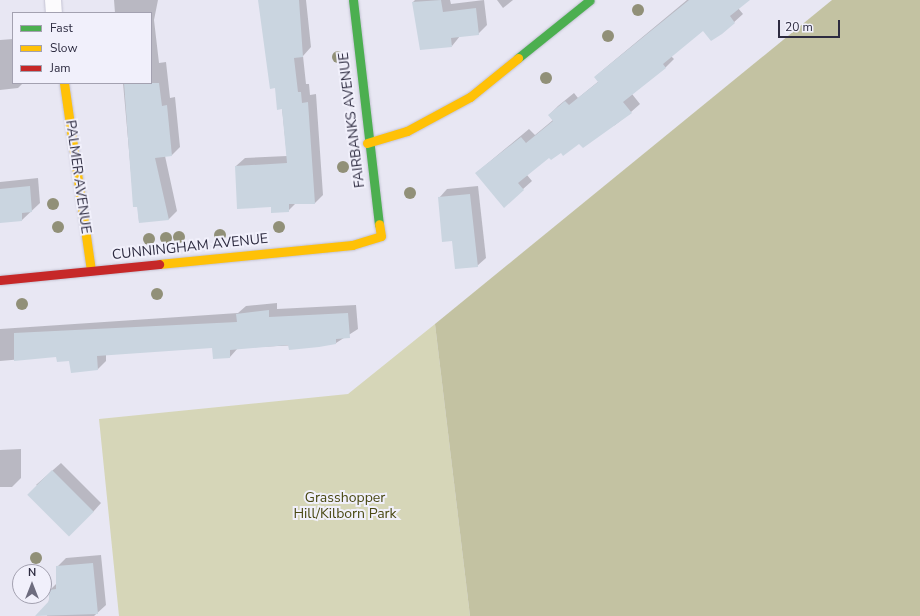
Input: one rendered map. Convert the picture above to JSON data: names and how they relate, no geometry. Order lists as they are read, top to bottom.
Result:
{
  "streets": {
    "street": ["FAIRBANKS AVENUE", "PALMER AVENUE", "CUNNINGHAM AVENUE"]
  },
  "crossings": [
    ["FAIRBANKS AVENUE", "CUNNINGHAM AVENUE"],
    ["PALMER AVENUE", "CUNNINGHAM AVENUE"]
  ],
  "parks": ["Grasshopper Hill/Kilborn Park"],
  "legend": ["Fast", "Slow", "Jam"],
  "scale_bar": "20 m",
  "north": "top"
}
